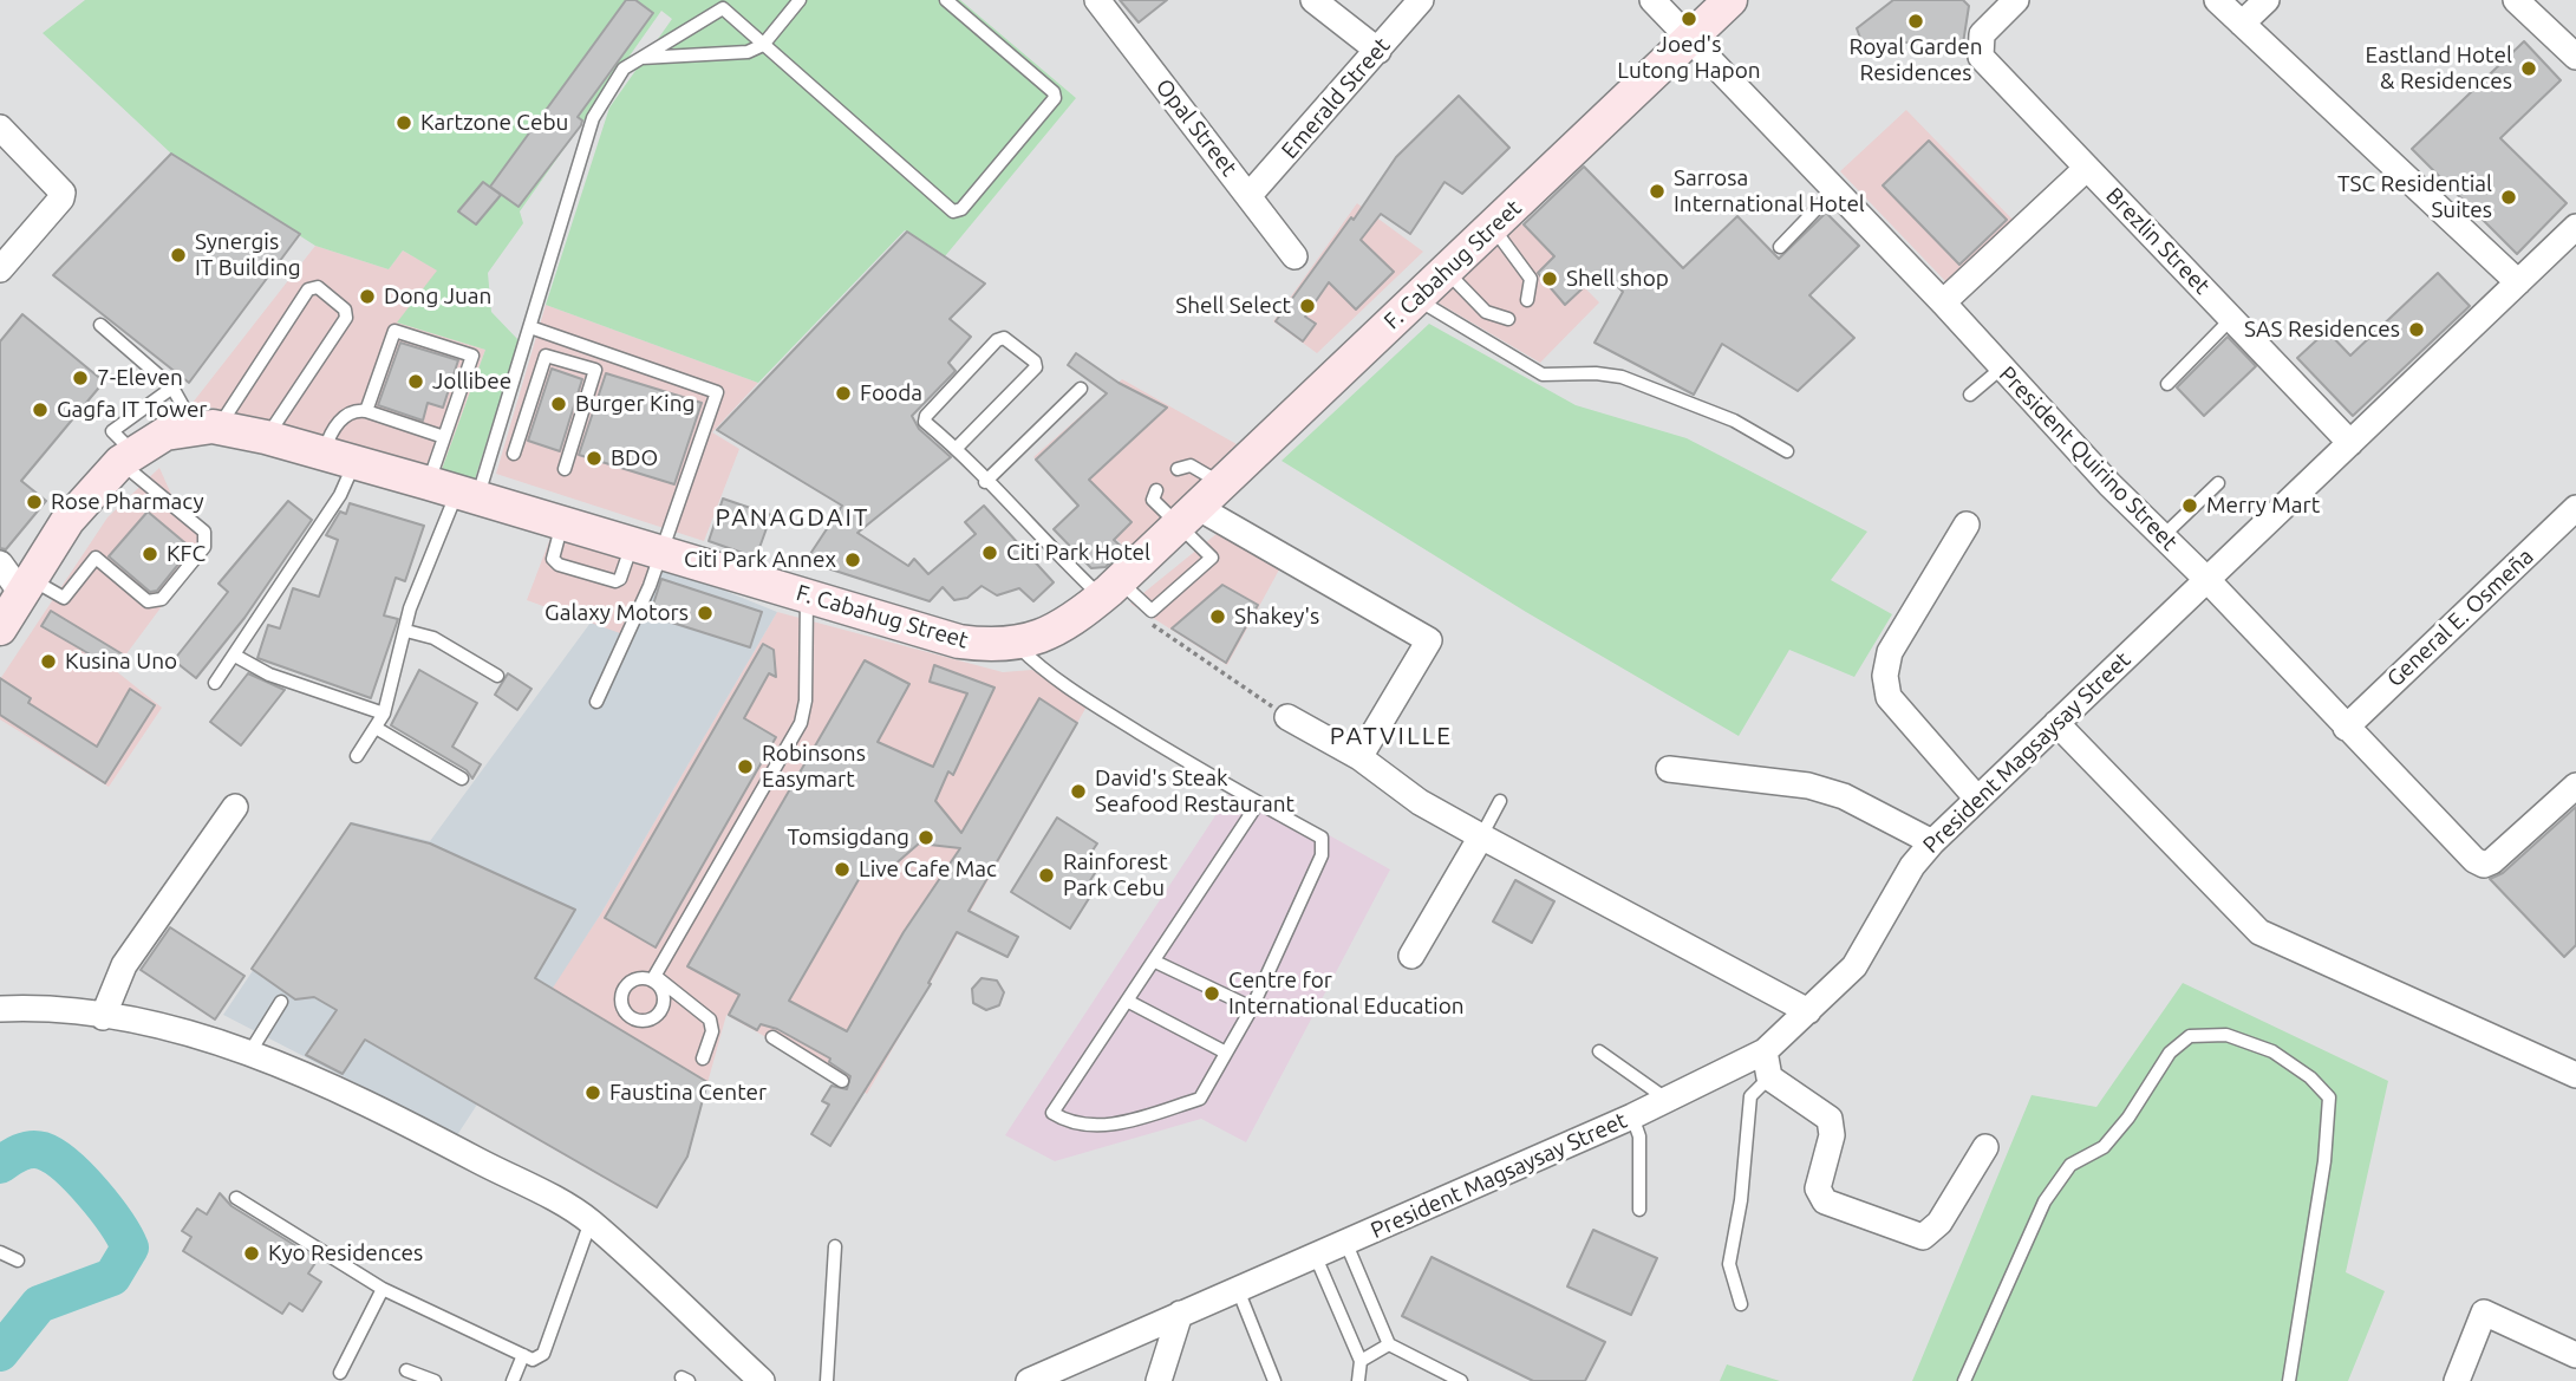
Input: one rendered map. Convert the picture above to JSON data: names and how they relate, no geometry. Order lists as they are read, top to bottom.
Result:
{
  "streets": {
    "main road": ["F. Cabahug Street"],
    "street": [
      "Emerald Street",
      "Opal Street",
      "Brezlin Street",
      "President Quirino Street",
      "General E. Osmeña",
      "President Magsaysay Street"
    ]
  },
  "crossings": [
    ["Emerald Street", "Opal Street"],
    ["Brezlin Street", "President Magsaysay Street"],
    ["F. Cabahug Street", "President Quirino Street"],
    ["President Quirino Street", "General E. Osmeña"],
    ["President Quirino Street", "President Magsaysay Street"]
  ],
  "districts": ["PANAGDAIT", "PATVILLE"],
  "places": [
    "Joed's Lutong Hapon",
    "Royal Garden Residences",
    "Eastland Hotel & Residences",
    "Kartzone Cebu",
    "Sarrosa International Hotel",
    "TSC Residential Suites",
    "Synergis IT Building",
    "Shell shop",
    "Dong Juan",
    "Shell Select",
    "SAS Residences",
    "7-Eleven",
    "Jollibee",
    "Fooda",
    "Burger King",
    "Gagfa IT Tower",
    "BDO",
    "Rose Pharmacy",
    "Merry Mart",
    "Citi Park Hotel",
    "KFC",
    "Citi Park Annex",
    "Galaxy Motors",
    "Shakey's",
    "Kusina Uno",
    "Robinsons Easymart",
    "David's Steak Seafood Restaurant",
    "Tomsigdang",
    "Live Cafe Mac",
    "Rainforest Park Cebu",
    "Centre for International Education",
    "Faustina Center",
    "Kyo Residences"
  ]
}
